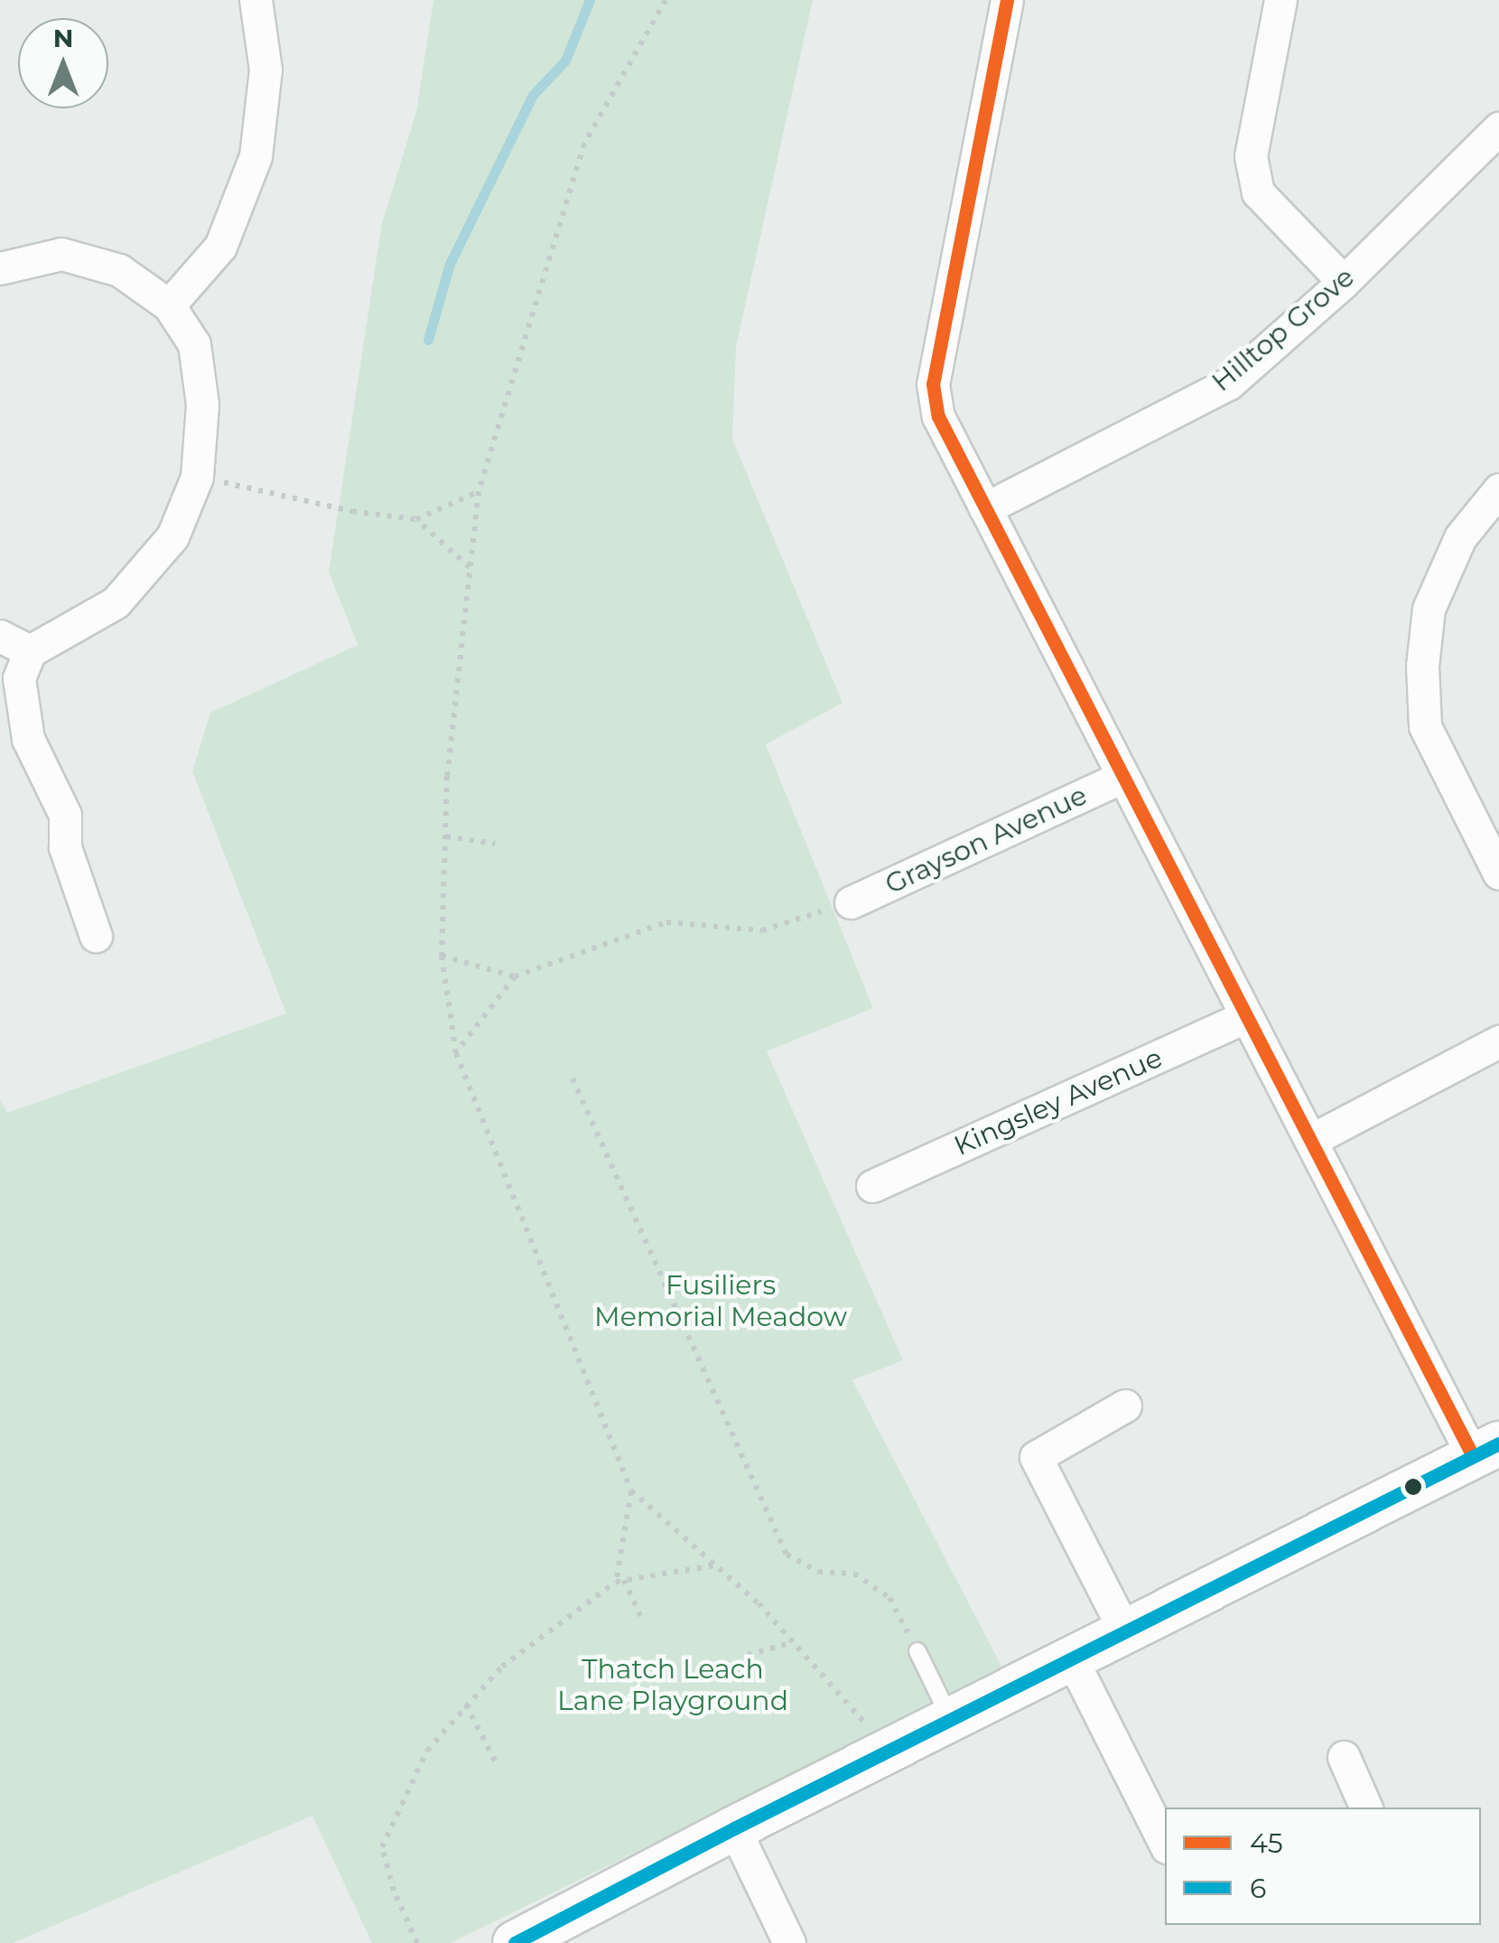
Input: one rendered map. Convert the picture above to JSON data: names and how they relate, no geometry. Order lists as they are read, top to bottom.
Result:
{
  "streets": {
    "street": ["Hilltop Grove", "Grayson Avenue", "Kingsley Avenue"]
  },
  "parks": ["Fusiliers Memorial Meadow", "Thatch Leach Lane Playground"],
  "lines": ["transit line 45", "transit line 6"],
  "legend": ["45", "6"],
  "north": "top"
}
